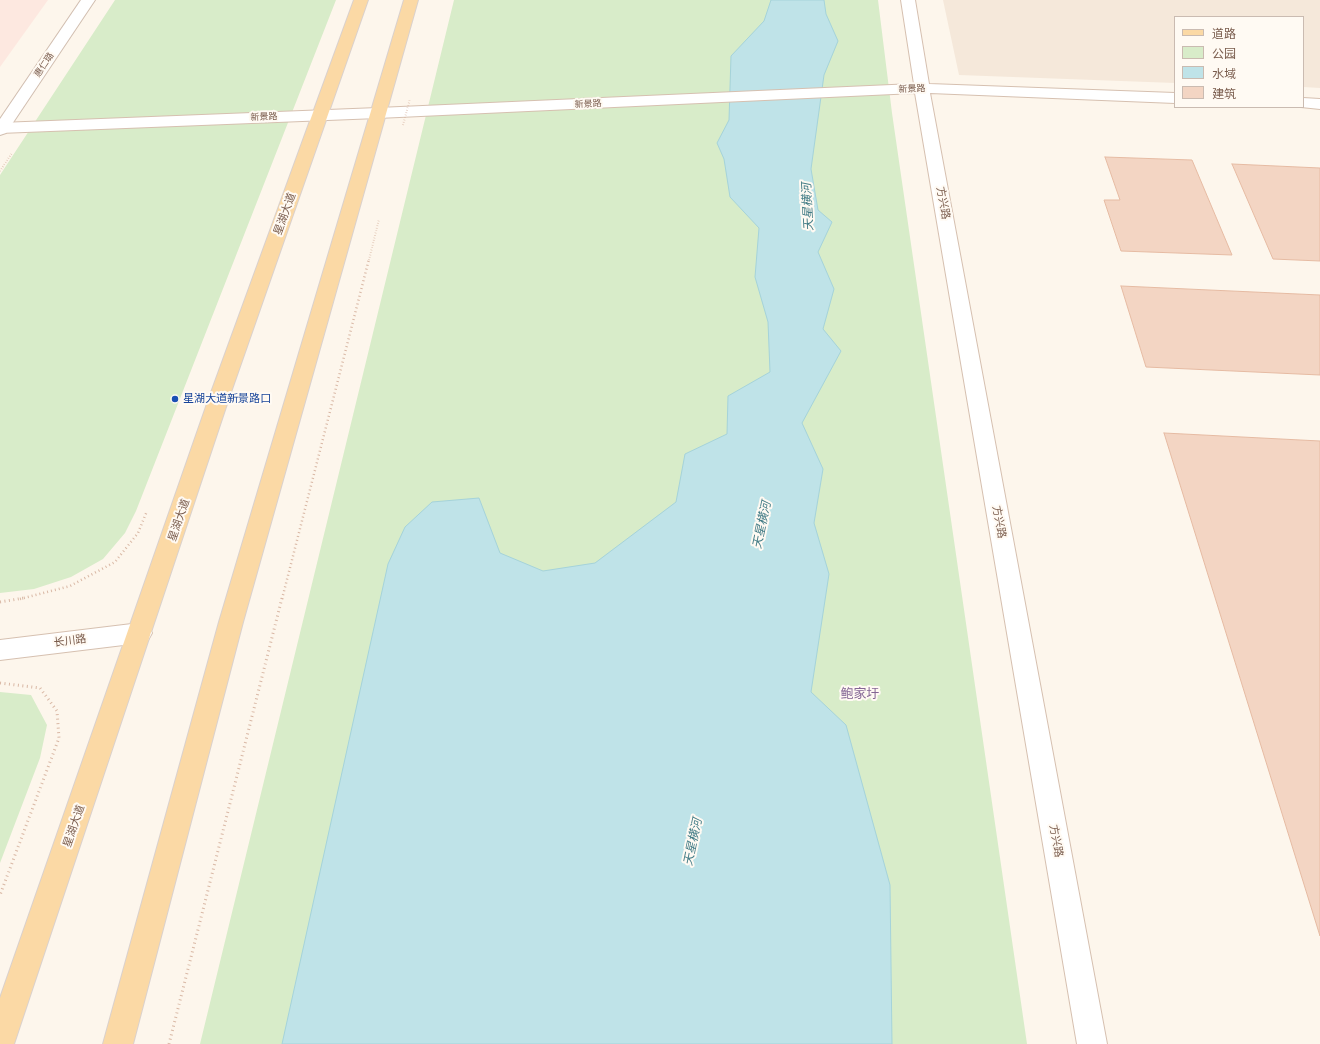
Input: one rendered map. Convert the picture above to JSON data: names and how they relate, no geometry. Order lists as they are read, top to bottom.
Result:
{
  "streets": {
    "main road": ["星湖大道"],
    "street": [
      "惠仁璐",
      "新景路",
      "方兴路",
      "长川路"
    ]
  },
  "crossings": [
    ["惠仁璐", "新景路"],
    ["新景路", "方兴路"],
    ["新景路", "星湖大道"],
    ["星湖大道", "长川路"]
  ],
  "districts": ["鲍家圩"],
  "water": ["天星横河"],
  "places": ["星湖大道新景路口"],
  "legend": [
    "道路",
    "公园",
    "水域",
    "建筑"
  ]
}
